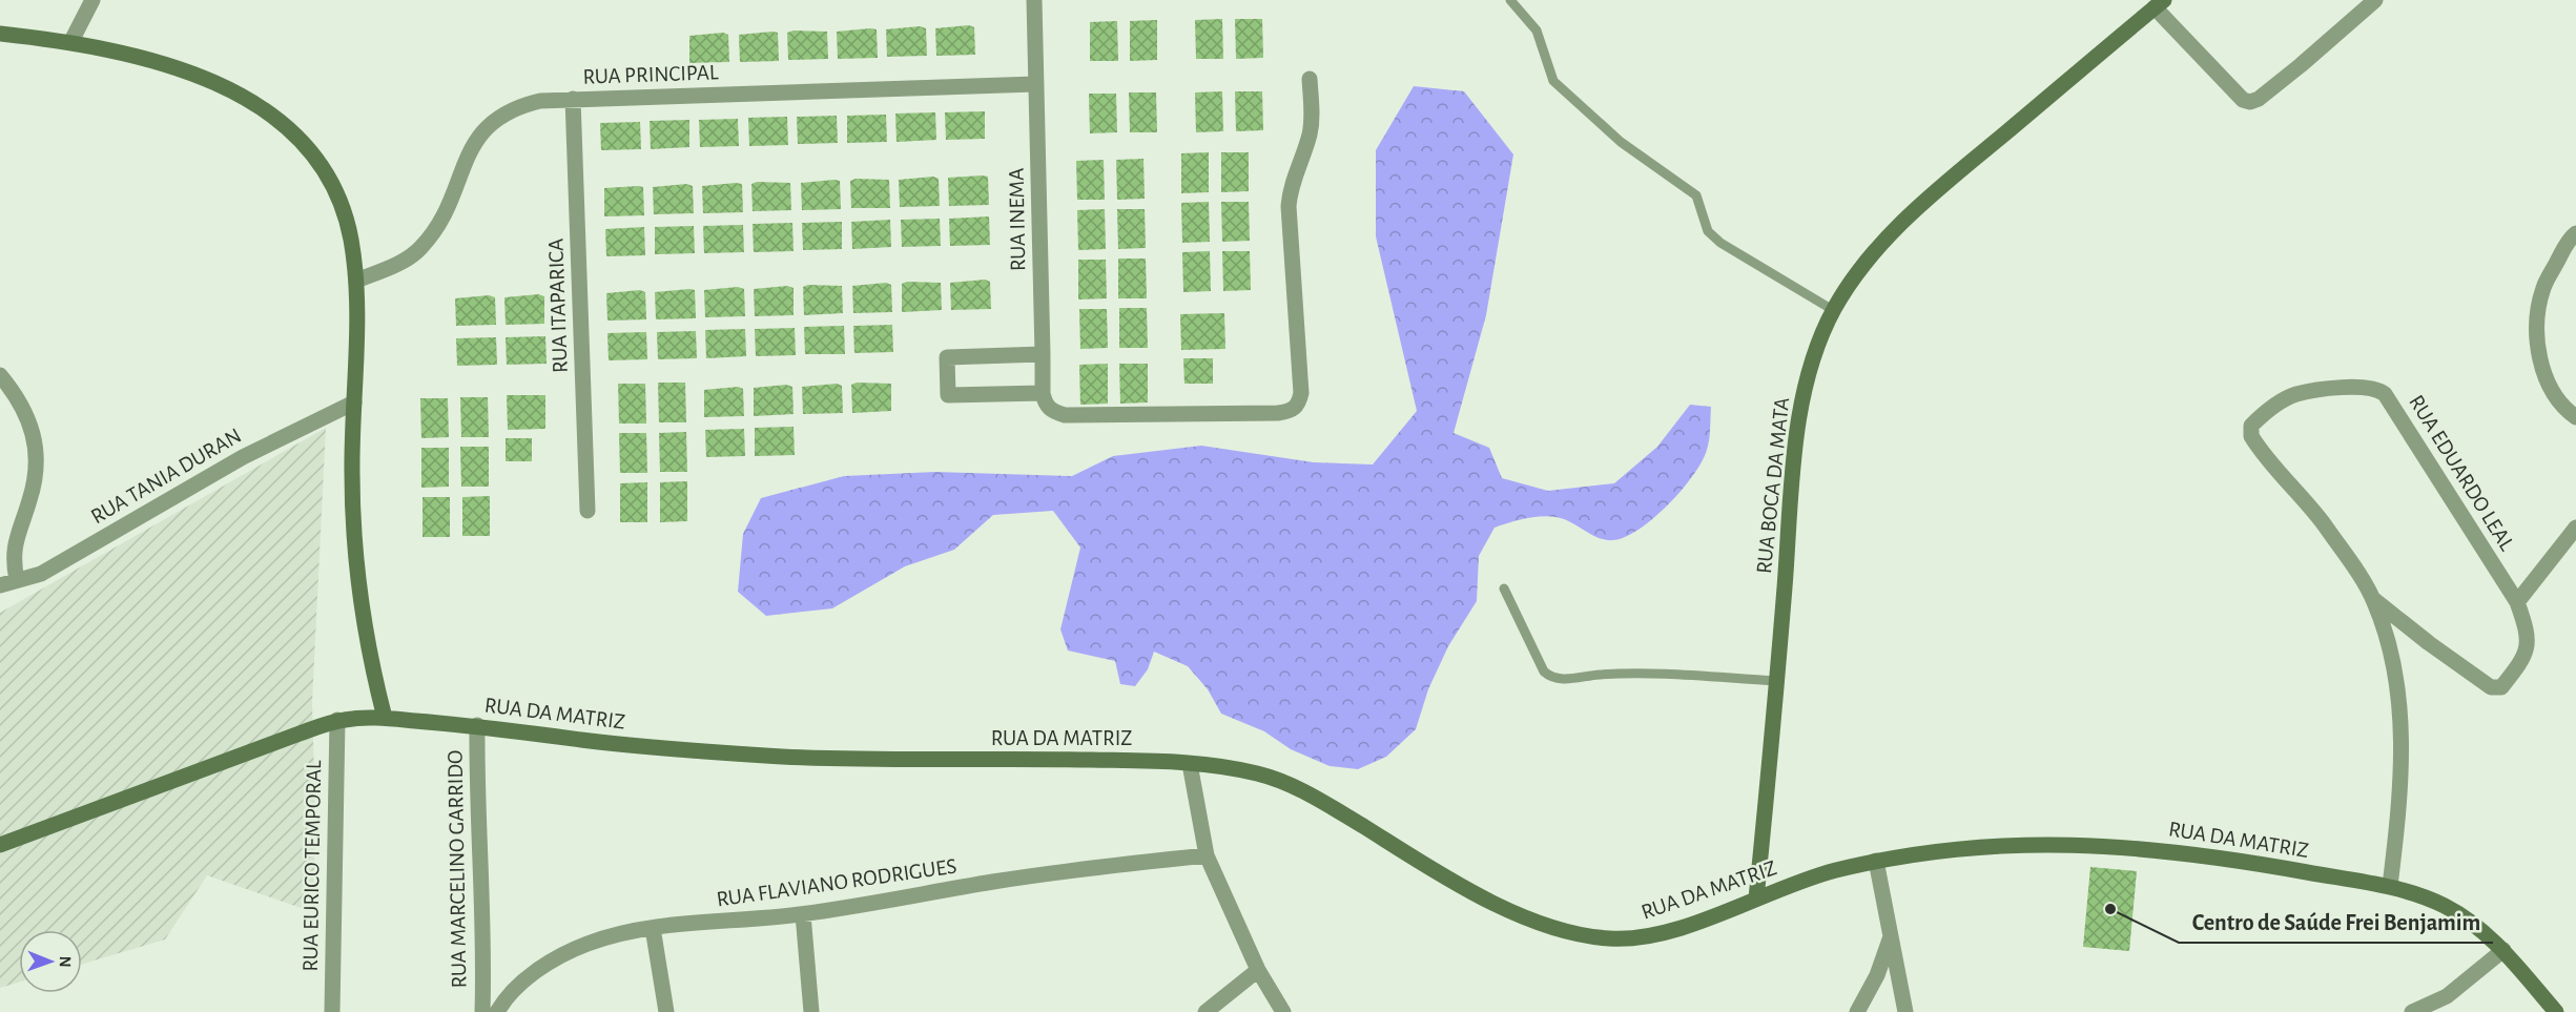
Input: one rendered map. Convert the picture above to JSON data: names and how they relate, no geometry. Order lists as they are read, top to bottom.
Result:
{
  "streets": {
    "main road": ["RUA BOCA DA MATA", "RUA DA MATRIZ"],
    "street": [
      "RUA PRINCIPAL",
      "RUA INEMA",
      "RUA ITAPARICA",
      "RUA EDUARDO LEAL",
      "RUA TANIA DURAN",
      "RUA EURICO TEMPORAL",
      "RUA MARCELINO GARRIDO",
      "RUA FLAVIANO RODRIGUES"
    ]
  },
  "crossings": [
    ["RUA PRINCIPAL", "RUA INEMA"],
    ["RUA PRINCIPAL", "RUA ITAPARICA"],
    ["RUA EDUARDO LEAL", "RUA DA MATRIZ"],
    ["RUA BOCA DA MATA", "RUA DA MATRIZ"],
    ["RUA DA MATRIZ", "RUA EURICO TEMPORAL"],
    ["RUA DA MATRIZ", "RUA MARCELINO GARRIDO"]
  ],
  "places": ["Centro de Saúde Frei Benjamim"],
  "north": "right"
}
